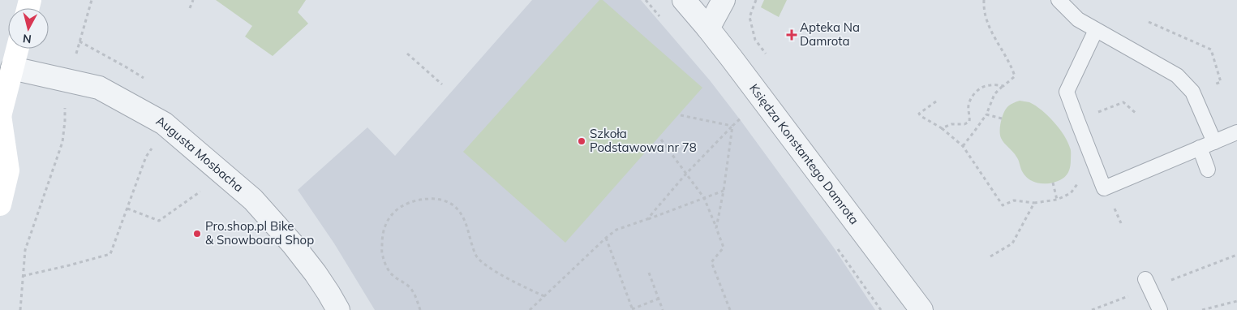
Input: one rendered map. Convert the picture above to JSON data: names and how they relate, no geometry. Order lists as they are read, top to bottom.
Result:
{
  "streets": {
    "street": ["Księdza Konstantego Damrota", "Augusta Mosbacha"]
  },
  "places": {
    "health": ["Apteka Na Damrota"],
    "other": ["Szkoła Podstawowa nr 78", "Pro.shop.pl Bike & Snowboard Shop"]
  },
  "north": "bottom"
}
